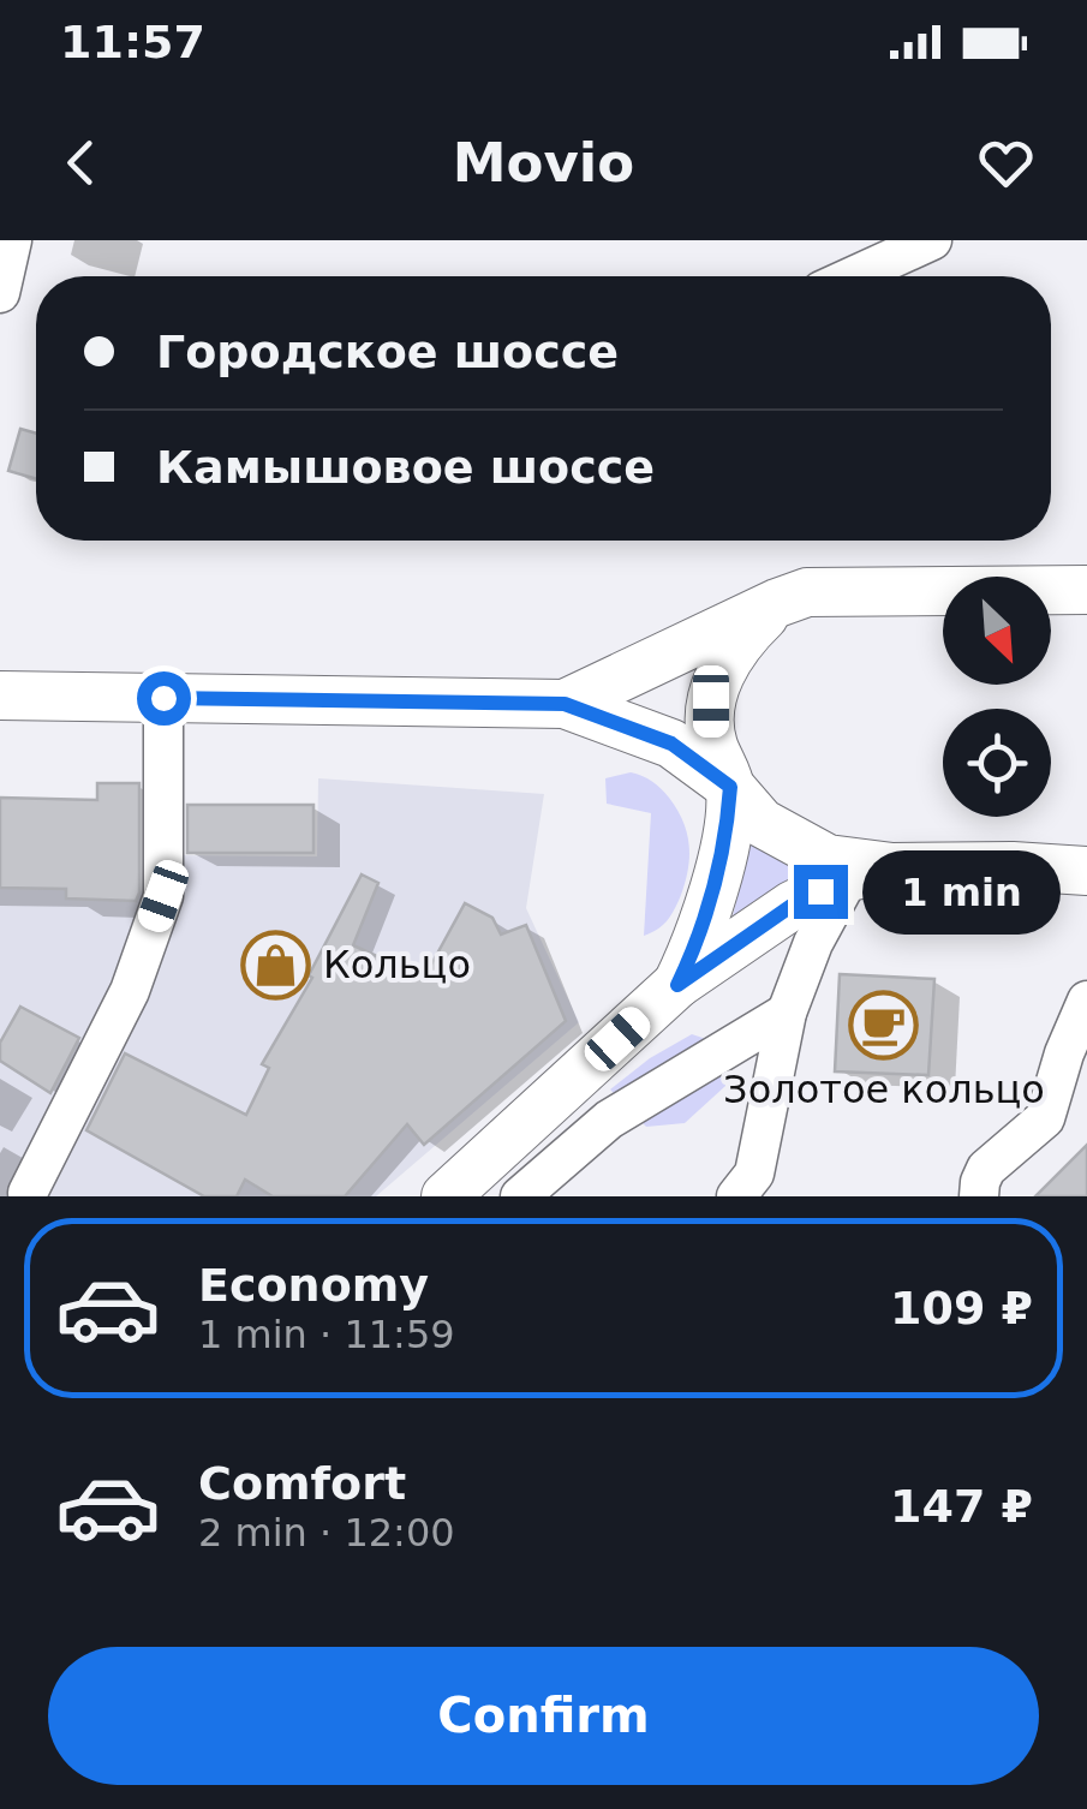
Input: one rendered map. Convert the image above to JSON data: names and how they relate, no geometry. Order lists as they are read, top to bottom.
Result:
{
  "places": {
    "shop": ["Кольцо"],
    "cafe": ["Золотое кольцо"]
  },
  "north": "bottom right",
  "page": {
    "status": "11:57",
    "header": "Movio",
    "banner": ["Городское шоссе", "Камышовое шоссе"],
    "bubble": "1 min",
    "list": [
      {
        "name": "Economy",
        "note": "1 min · 11:59",
        "value": "109 ₽"
      },
      {
        "name": "Comfort",
        "note": "2 min · 12:00",
        "value": "147 ₽"
      }
    ],
    "buttons": "Confirm"
  }
}
